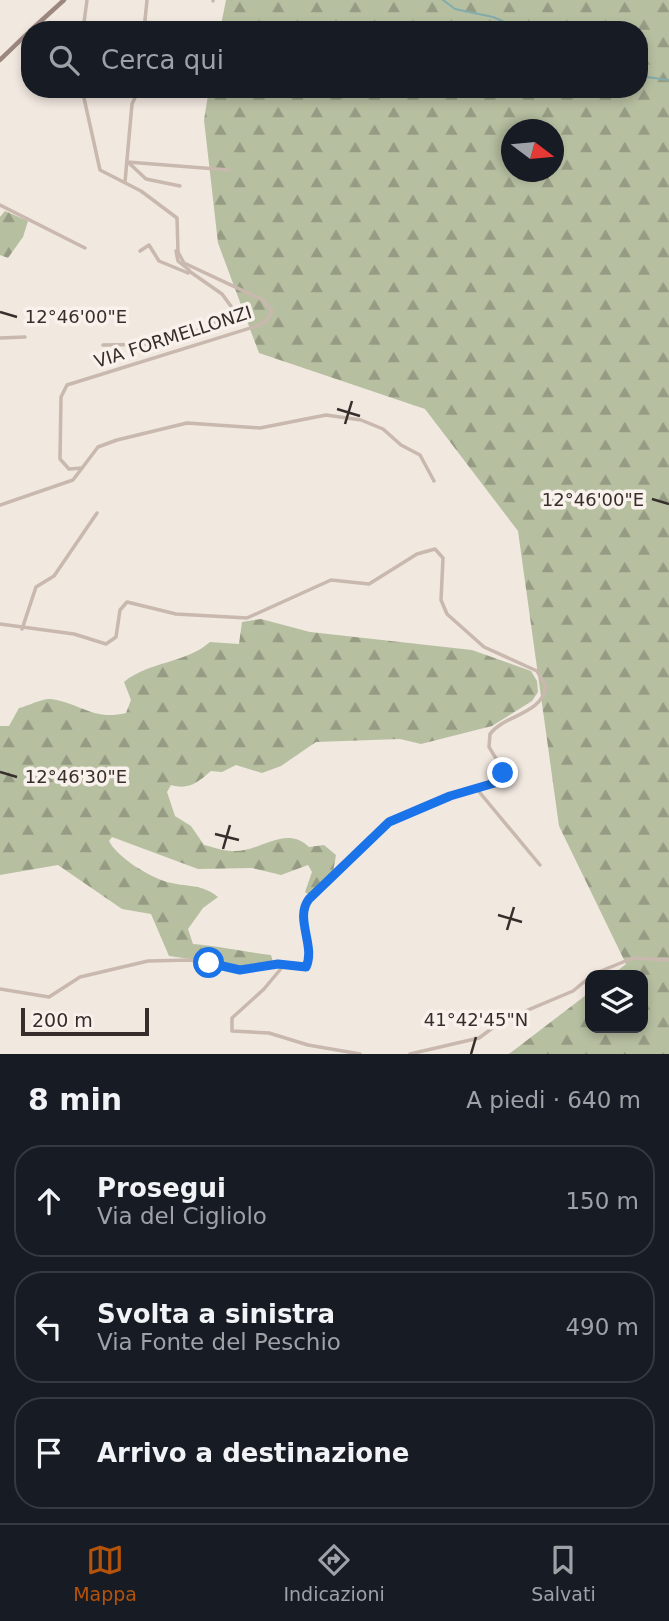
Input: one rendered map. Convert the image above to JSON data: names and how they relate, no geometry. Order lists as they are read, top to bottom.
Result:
{
  "streets": {
    "street": ["VIA FORMELLONZI"]
  },
  "scale_bar": "200 m",
  "north": "right",
  "page": {
    "search": "Cerca qui",
    "scale": "200 m",
    "heading": ["8 min", "A piedi · 640 m"],
    "list": [
      ["Prosegui", "Via del Cigliolo", "150 m"],
      ["Svolta a sinistra", "Via Fonte del Peschio", "490 m"],
      "Arrivo a destinazione"
    ],
    "nav": ["Mappa", "Indicazioni", "Salvati"]
  },
  "coordinates": ["12°46'00\"E", "12°46'30\"E", "41°42'45\"N"]
}
